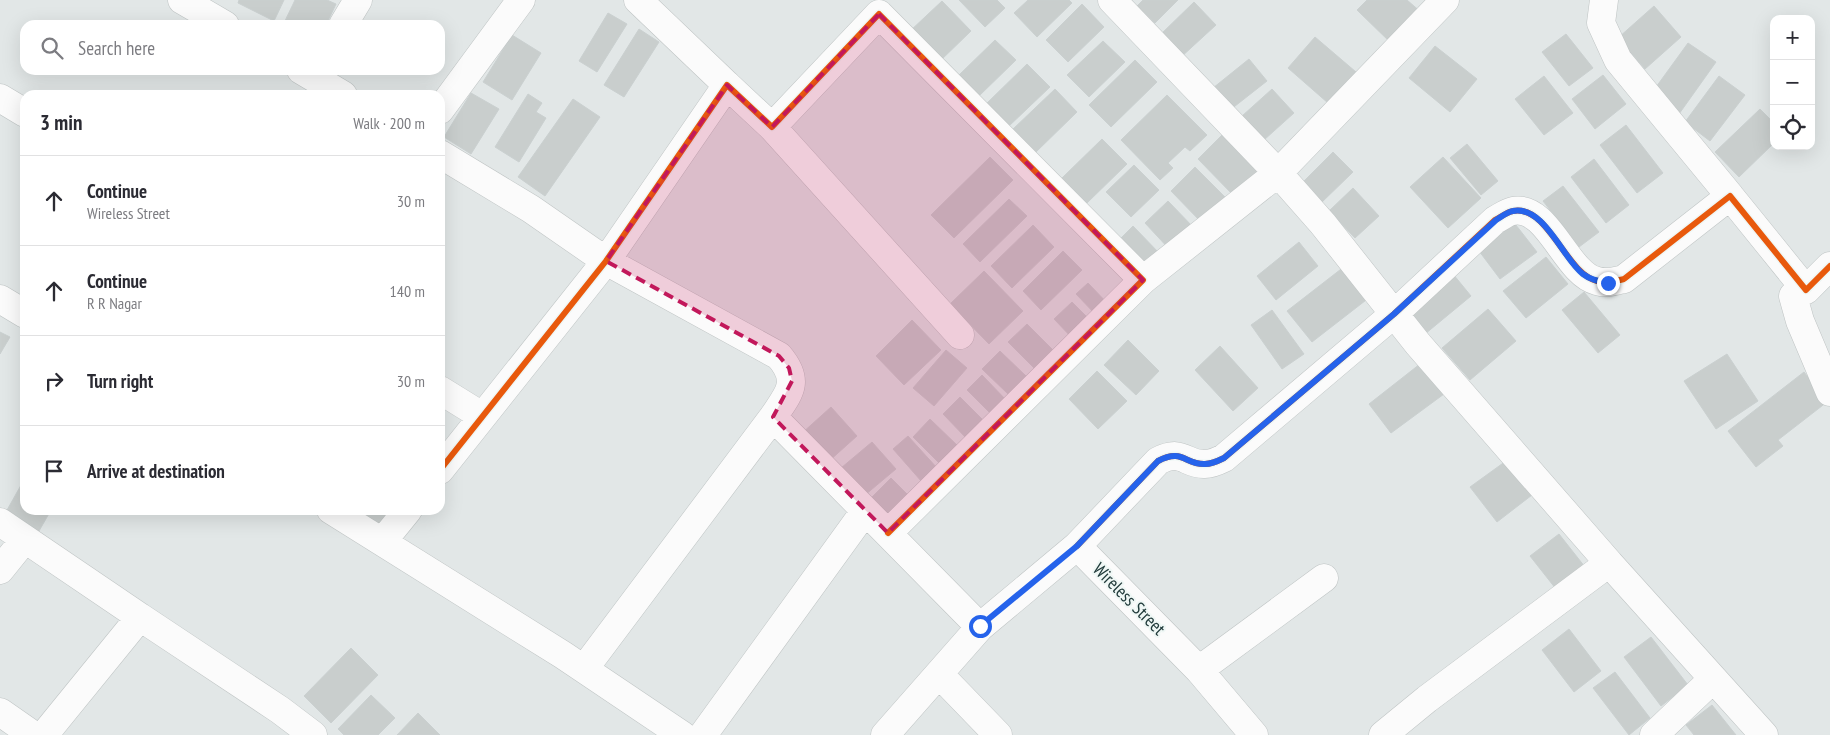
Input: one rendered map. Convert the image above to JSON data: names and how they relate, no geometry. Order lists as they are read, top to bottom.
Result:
{
  "streets": {
    "street": ["Wireless Street"]
  },
  "page": {
    "map_buttons": ["+", "−"],
    "search": "Search here",
    "heading": ["3 min", "Walk · 200 m"],
    "list": [
      ["Continue", "Wireless Street", "30 m"],
      ["Continue", "R R Nagar", "140 m"],
      ["Turn right", "30 m"],
      "Arrive at destination"
    ]
  }
}
